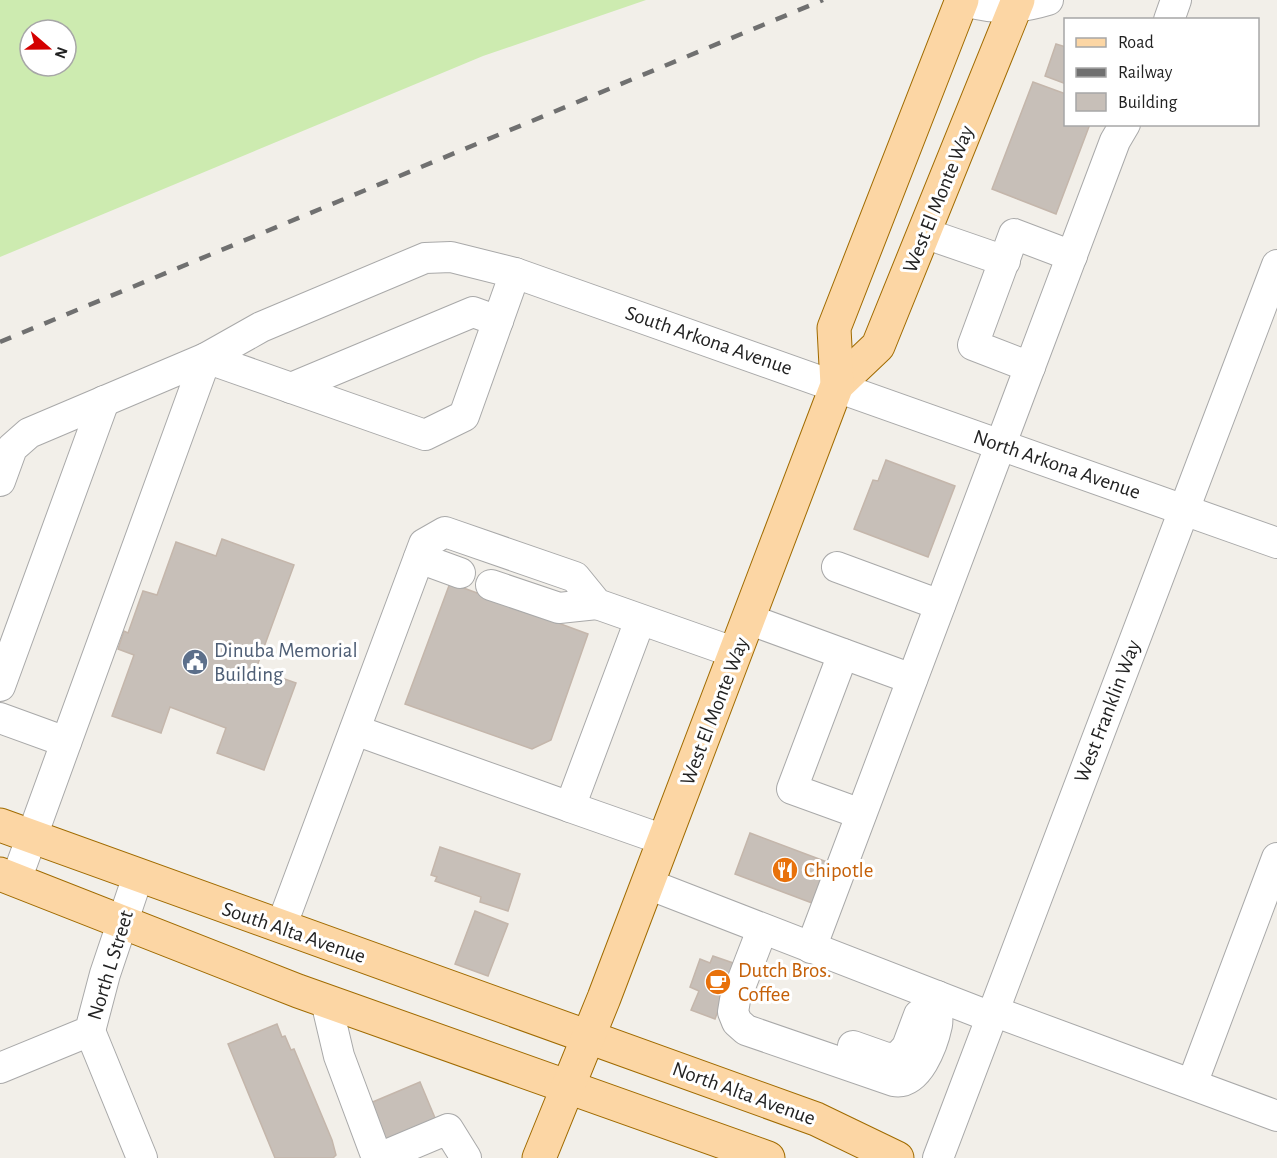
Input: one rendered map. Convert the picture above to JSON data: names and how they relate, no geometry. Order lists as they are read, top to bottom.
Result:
{
  "streets": {
    "main road": ["West El Monte Way", "South Alta Avenue", "North Alta Avenue"],
    "street": [
      "South Arkona Avenue",
      "North Arkona Avenue",
      "West Franklin Way",
      "North L Street"
    ]
  },
  "crossings": [
    ["West El Monte Way", "South Arkona Avenue"],
    ["West El Monte Way", "North Arkona Avenue"],
    ["West El Monte Way", "South Alta Avenue"],
    ["West El Monte Way", "North Alta Avenue"],
    ["South Arkona Avenue", "North Arkona Avenue"],
    ["North Arkona Avenue", "West Franklin Way"],
    ["South Alta Avenue", "North L Street"],
    ["South Alta Avenue", "North Alta Avenue"]
  ],
  "places": {
    "public building": ["Dinuba Memorial Building"],
    "restaurant": ["Chipotle"],
    "cafe": ["Dutch Bros. Coffee"]
  },
  "legend": ["Road", "Railway", "Building"],
  "north": "right"
}
